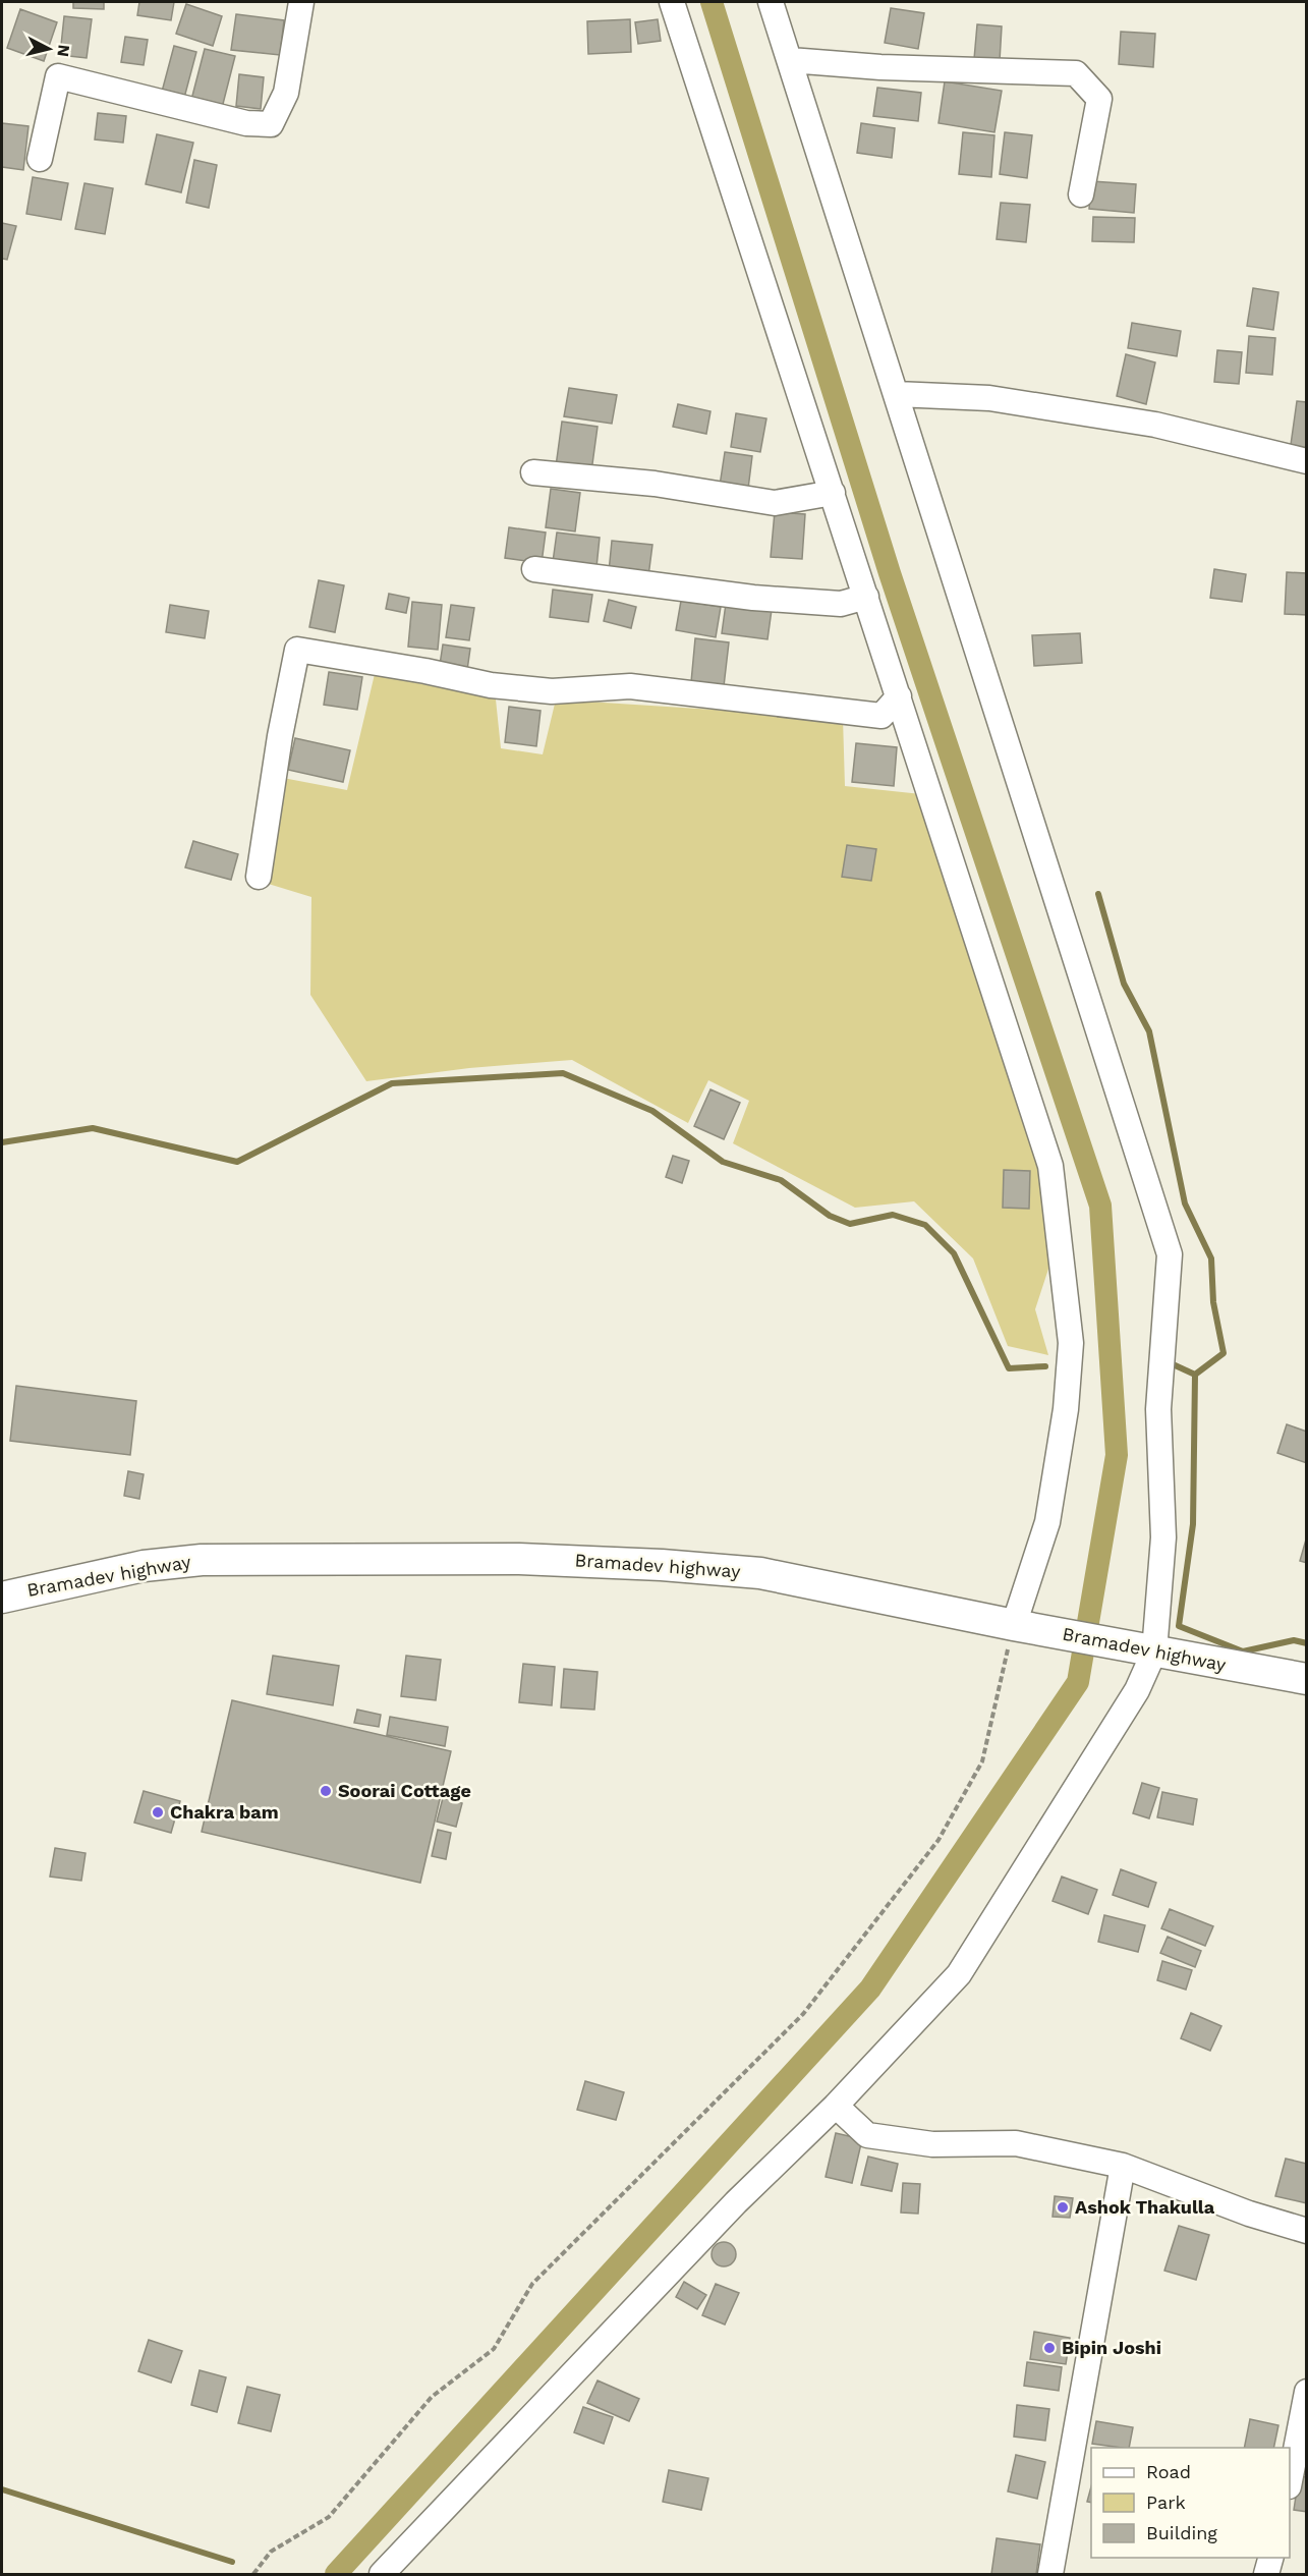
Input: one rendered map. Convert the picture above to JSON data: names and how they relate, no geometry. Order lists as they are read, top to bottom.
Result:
{
  "streets": {
    "street": ["Bramadev highway"]
  },
  "places": [
    "Soorai Cottage",
    "Chakra bam",
    "Ashok Thakulla",
    "Bipin Joshi"
  ],
  "legend": ["Road", "Park", "Building"],
  "north": "right"
}
